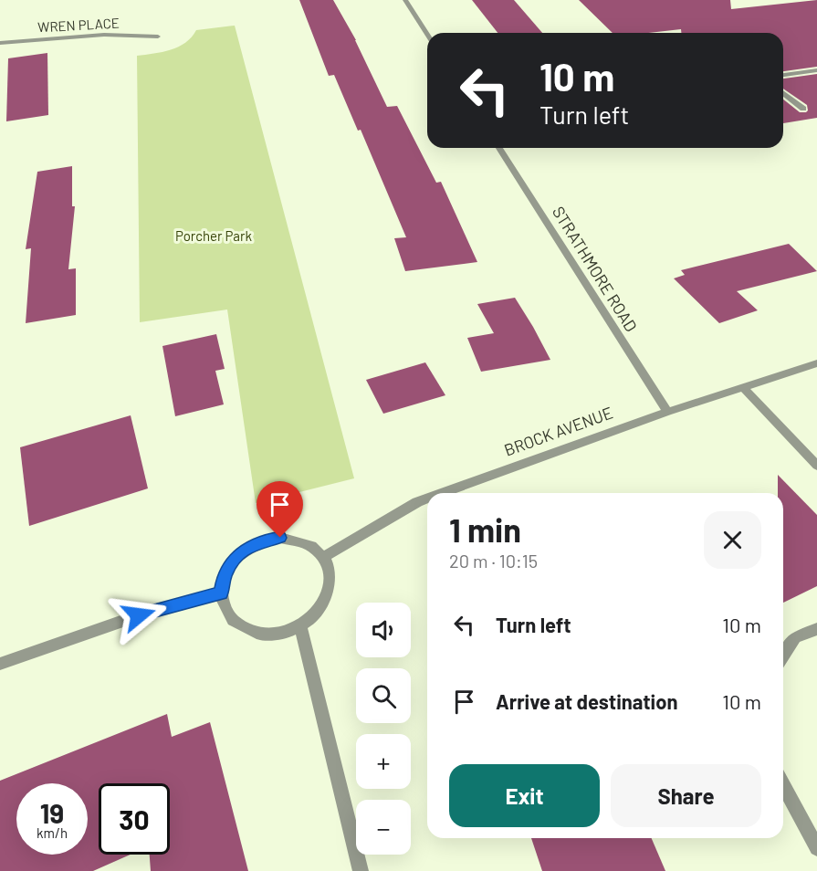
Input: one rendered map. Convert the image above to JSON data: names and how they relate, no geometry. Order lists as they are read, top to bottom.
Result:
{
  "streets": {
    "street": ["WREN PLACE", "STRATHMORE ROAD", "BROCK AVENUE"]
  },
  "crossings": [
    ["STRATHMORE ROAD", "BROCK AVENUE"]
  ],
  "parks": ["Porcher Park"],
  "page": {
    "turn": ["10 m", "Turn left"],
    "heading": ["1 min", "20 m · 10:15"],
    "list": [
      {
        "name": "Turn left",
        "value": "10 m"
      },
      {
        "name": "Arrive at destination",
        "value": "10 m"
      }
    ],
    "map_buttons": ["+", "−"],
    "buttons": ["Exit", "Share"],
    "speed": "19 km/h",
    "limit": "30"
  }
}
